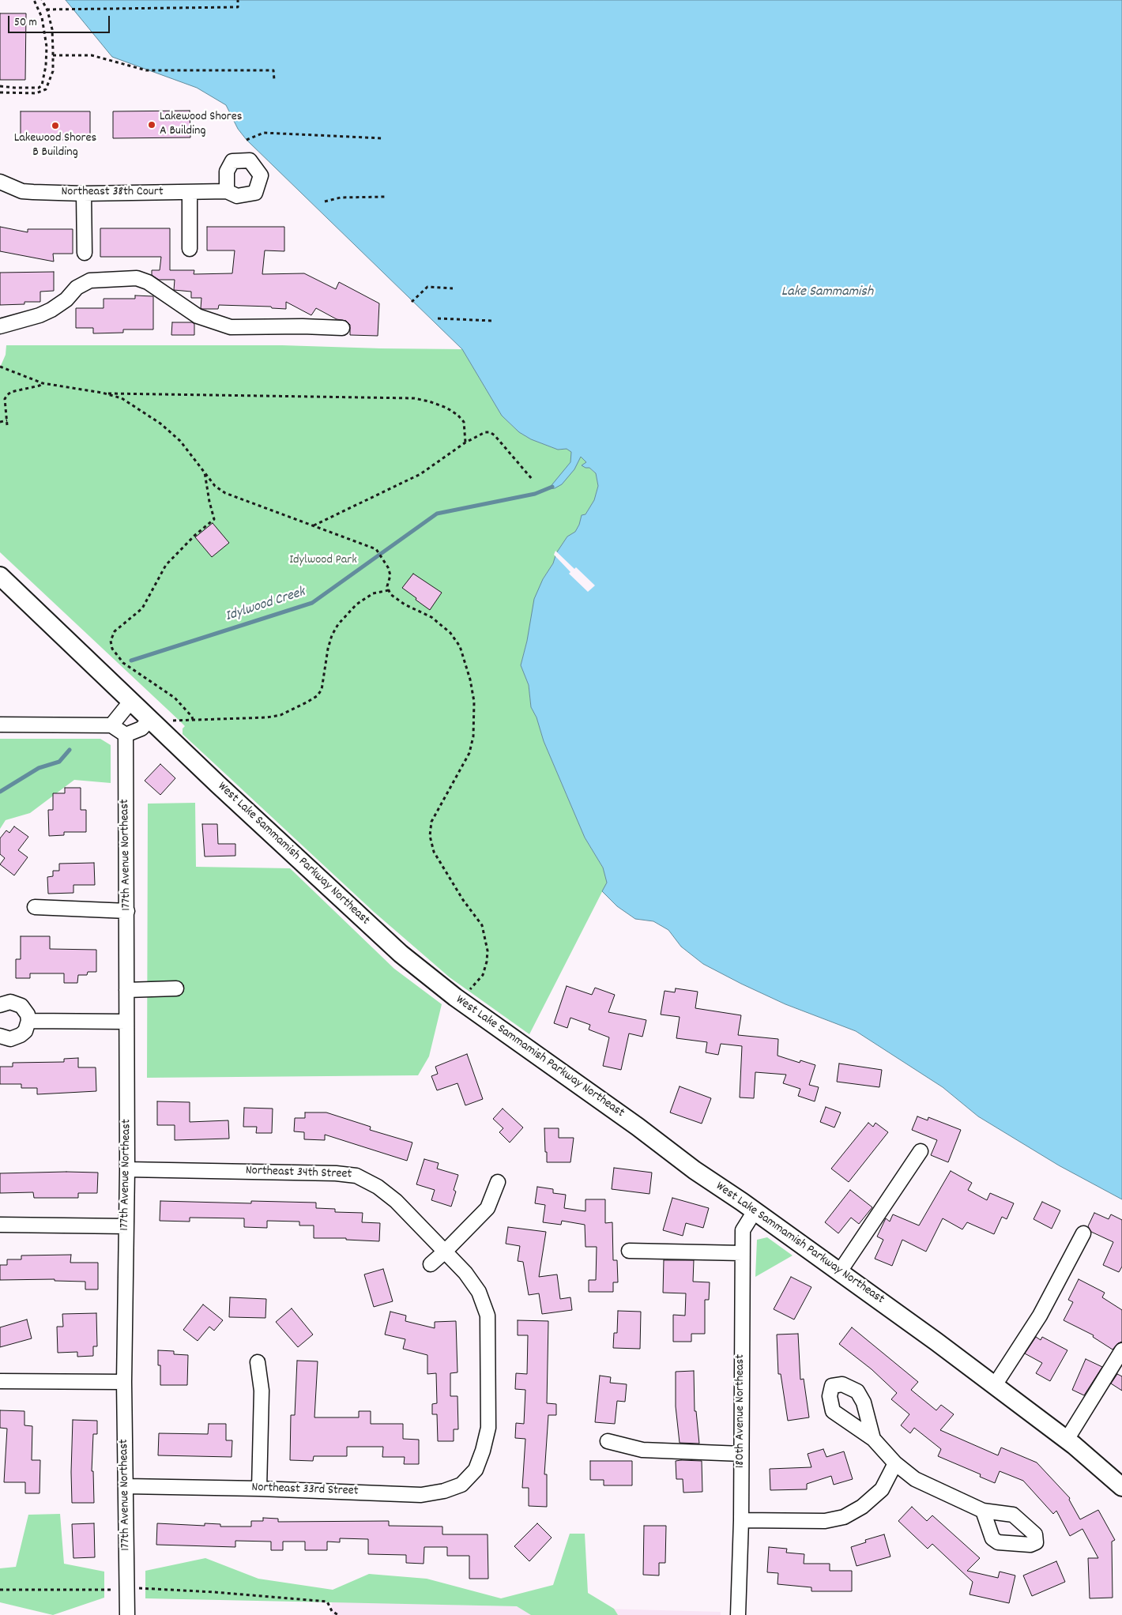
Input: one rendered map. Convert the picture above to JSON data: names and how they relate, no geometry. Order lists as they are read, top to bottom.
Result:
{
  "streets": {
    "main road": ["West Lake Sammamish Parkway Northeast"],
    "street": [
      "Northeast 38th Court",
      "177th Avenue Northeast",
      "Northeast 34th Street",
      "180th Avenue Northeast",
      "Northeast 33rd Street"
    ]
  },
  "crossings": [
    ["West Lake Sammamish Parkway Northeast", "180th Avenue Northeast"],
    ["177th Avenue Northeast", "Northeast 34th Street"],
    ["177th Avenue Northeast", "Northeast 33rd Street"],
    ["Northeast 34th Street", "Northeast 33rd Street"]
  ],
  "water": ["Lake Sammamish", "Idylwood Creek"],
  "parks": ["Idylwood Park"],
  "places": ["Lakewood Shores A Building", "Lakewood Shores B Building"],
  "scale_bar": "50 m"
}
